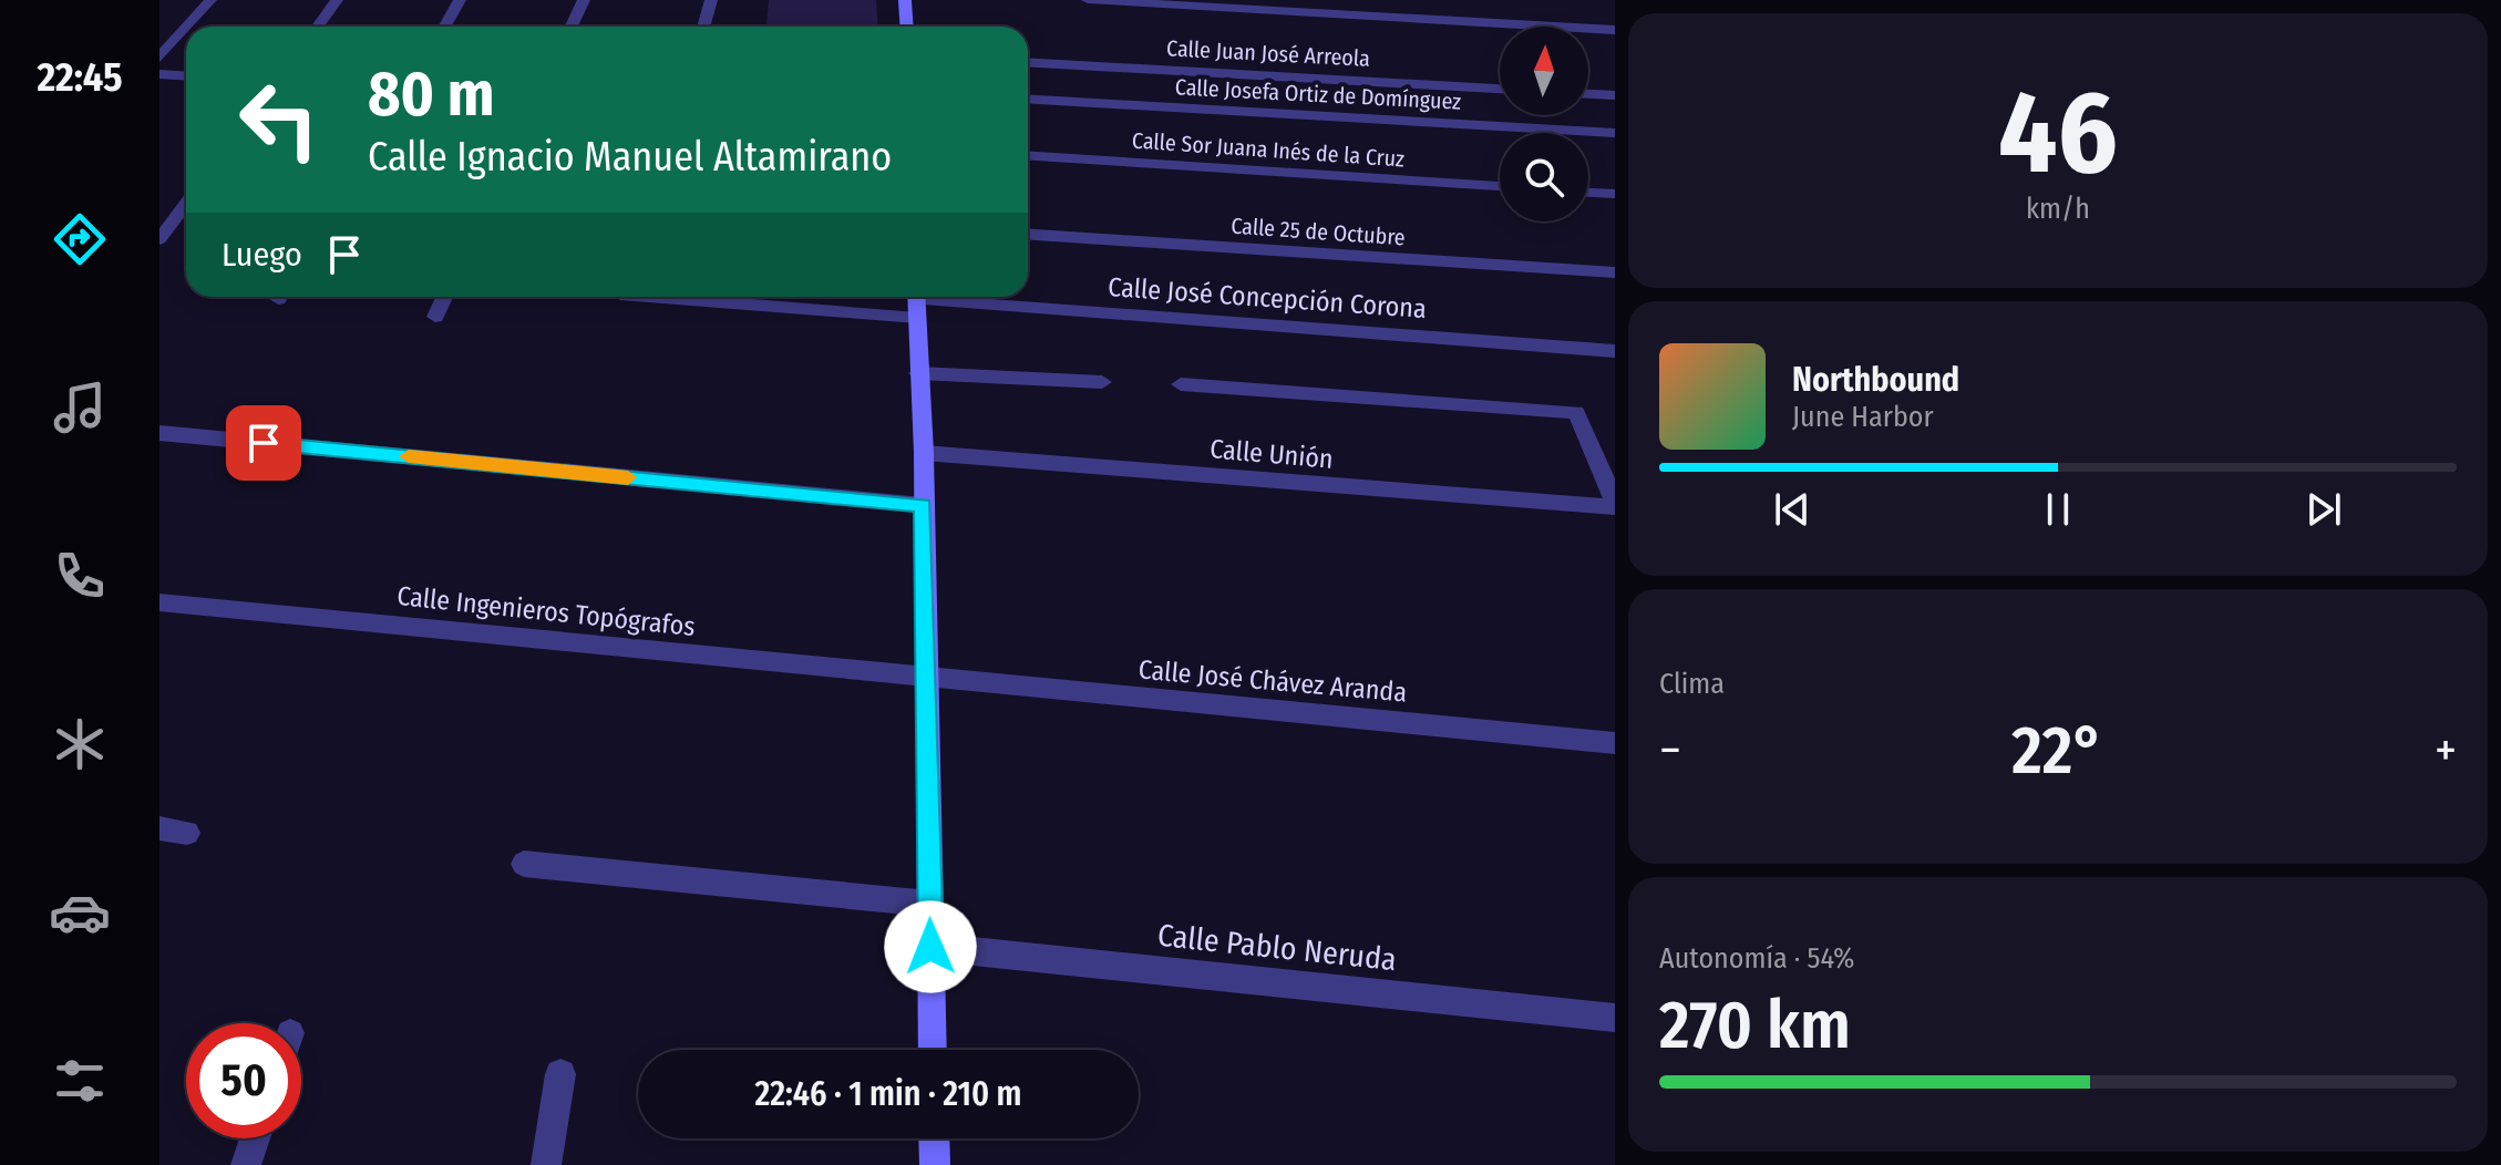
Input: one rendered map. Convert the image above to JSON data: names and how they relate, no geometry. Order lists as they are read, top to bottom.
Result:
{
  "streets": {
    "street": [
      "Calle Juan José Arreola",
      "Calle Josefa Ortiz de Domínguez",
      "Calle Sor Juana Inés de la Cruz",
      "Calle 25 de Octubre",
      "Calle José Concepción Corona",
      "Calle Unión",
      "Calle Ingenieros Topógrafos",
      "Calle José Chávez Aranda",
      "Calle Pablo Neruda"
    ]
  },
  "crossings": [
    ["Calle Ingenieros Topógrafos", "Calle José Chávez Aranda"]
  ],
  "north": "top",
  "page": {
    "tabs": "22:45",
    "tile": [
      ["46", "km/h"],
      "Clima",
      ["Autonomía · 54%", "270 km"]
    ],
    "turn": ["80 m", "Calle Ignacio Manuel Altamirano"],
    "then": "Luego",
    "song": ["Northbound", "June Harbor"],
    "heat": ["−", "22°", "+"],
    "limit": "50",
    "trip": "22:46 · 1 min · 210 m"
  }
}
